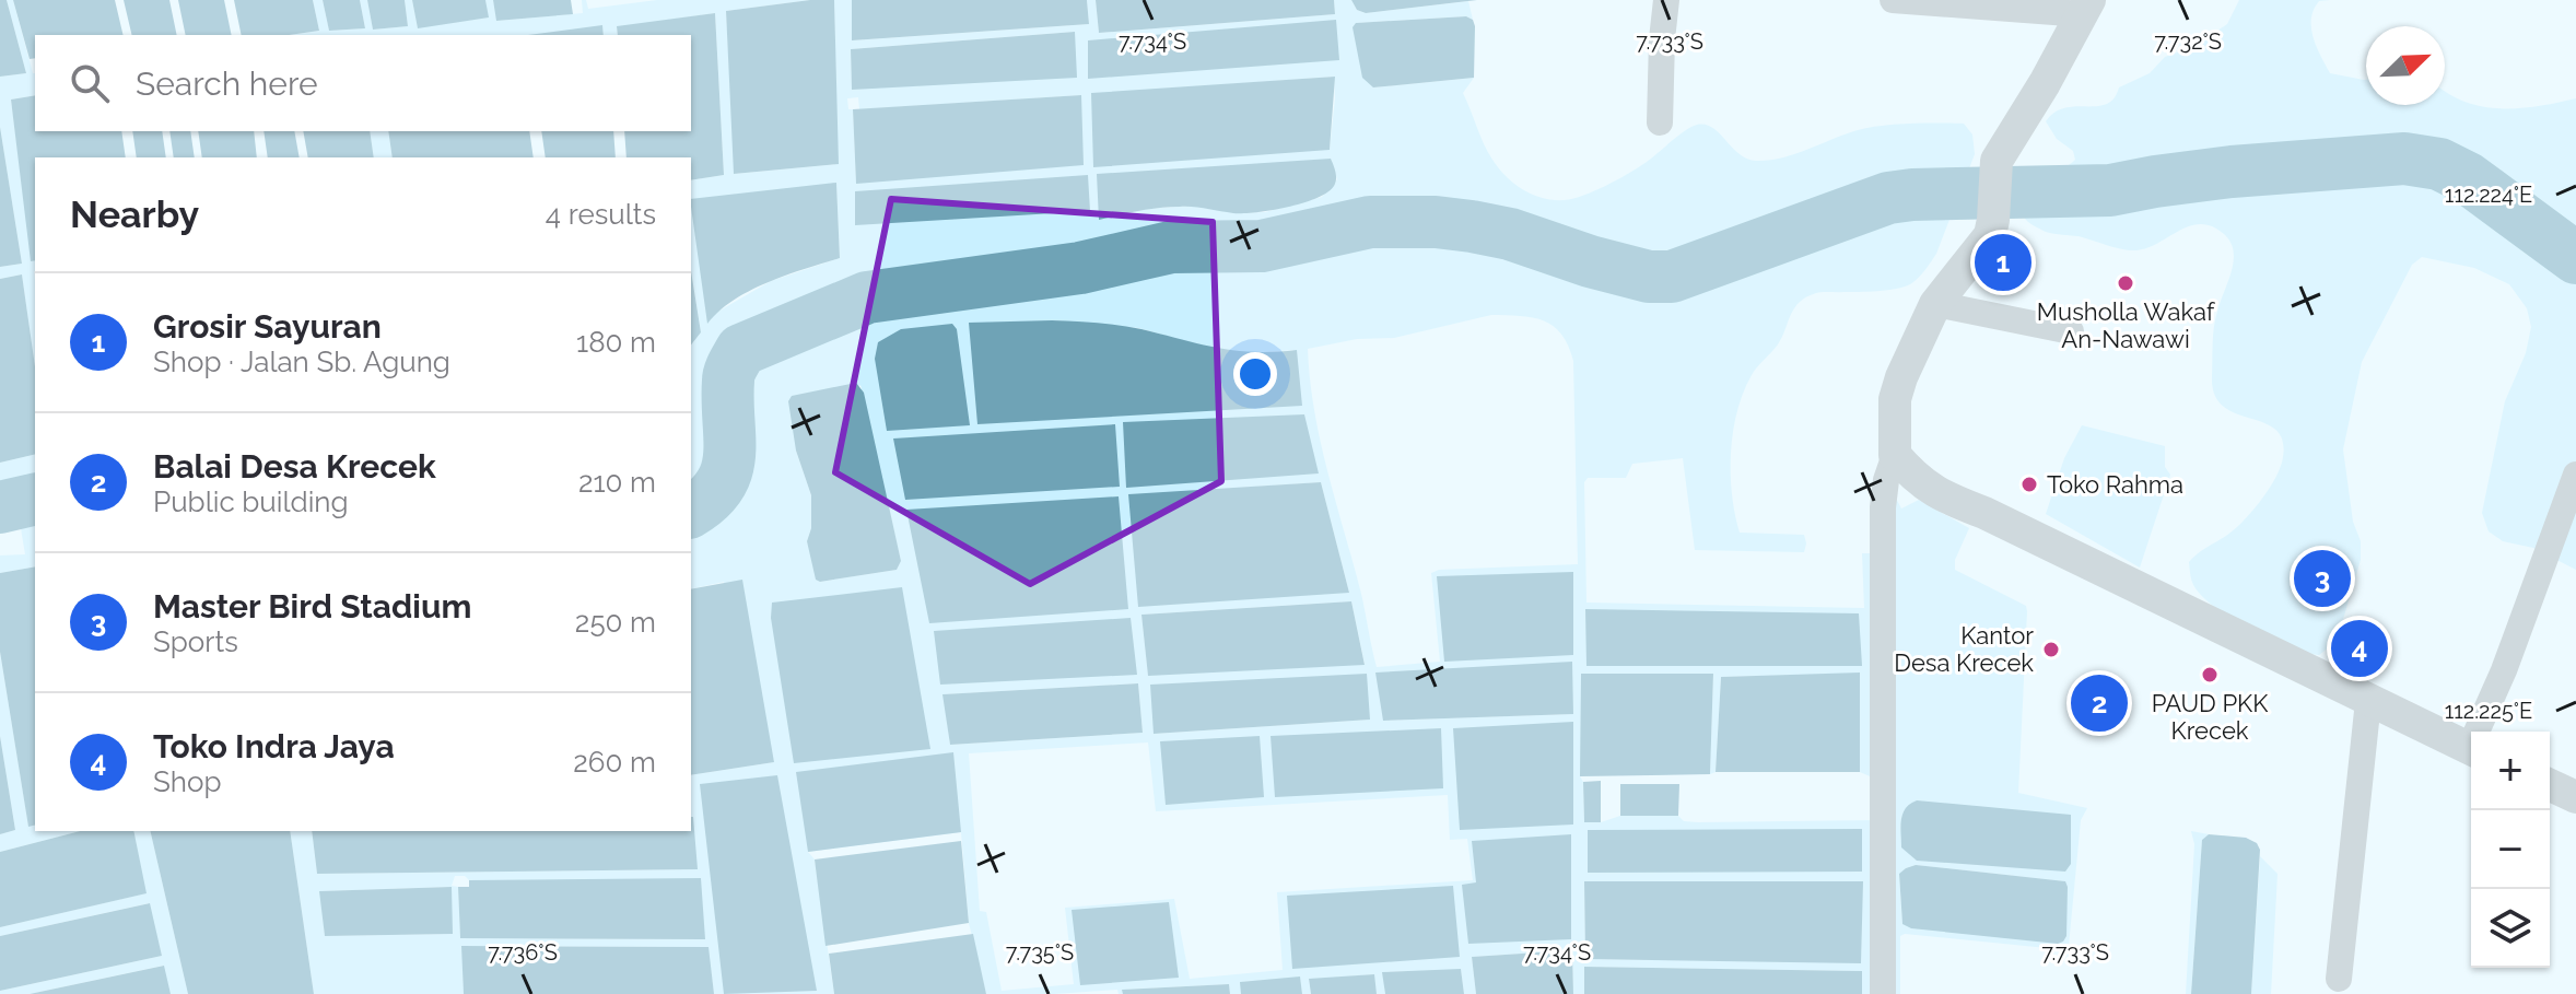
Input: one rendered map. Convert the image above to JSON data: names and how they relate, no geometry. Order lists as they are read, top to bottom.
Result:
{
  "places": [
    "Musholla Wakaf An-Nawawi",
    "Toko Rahma",
    "Kantor Desa Krecek",
    "PAUD PKK Krecek"
  ],
  "north": "top right",
  "page": {
    "search": "Search here",
    "heading": ["Nearby", "4 results"],
    "pins": [
      "1",
      "3",
      "4",
      "2"
    ],
    "list": [
      {
        "mark": "1",
        "name": "Grosir Sayuran",
        "note": "Shop · Jalan Sb. Agung",
        "value": "180 m"
      },
      {
        "mark": "2",
        "name": "Balai Desa Krecek",
        "note": "Public building",
        "value": "210 m"
      },
      {
        "mark": "3",
        "name": "Master Bird Stadium",
        "note": "Sports",
        "value": "250 m"
      },
      {
        "mark": "4",
        "name": "Toko Indra Jaya",
        "note": "Shop",
        "value": "260 m"
      }
    ],
    "map_buttons": ["+", "−"]
  },
  "coordinates": [
    "7.734°S",
    "7.733°S",
    "7.732°S",
    "112.224°E",
    "112.225°E",
    "7.736°S",
    "7.735°S"
  ]
}
